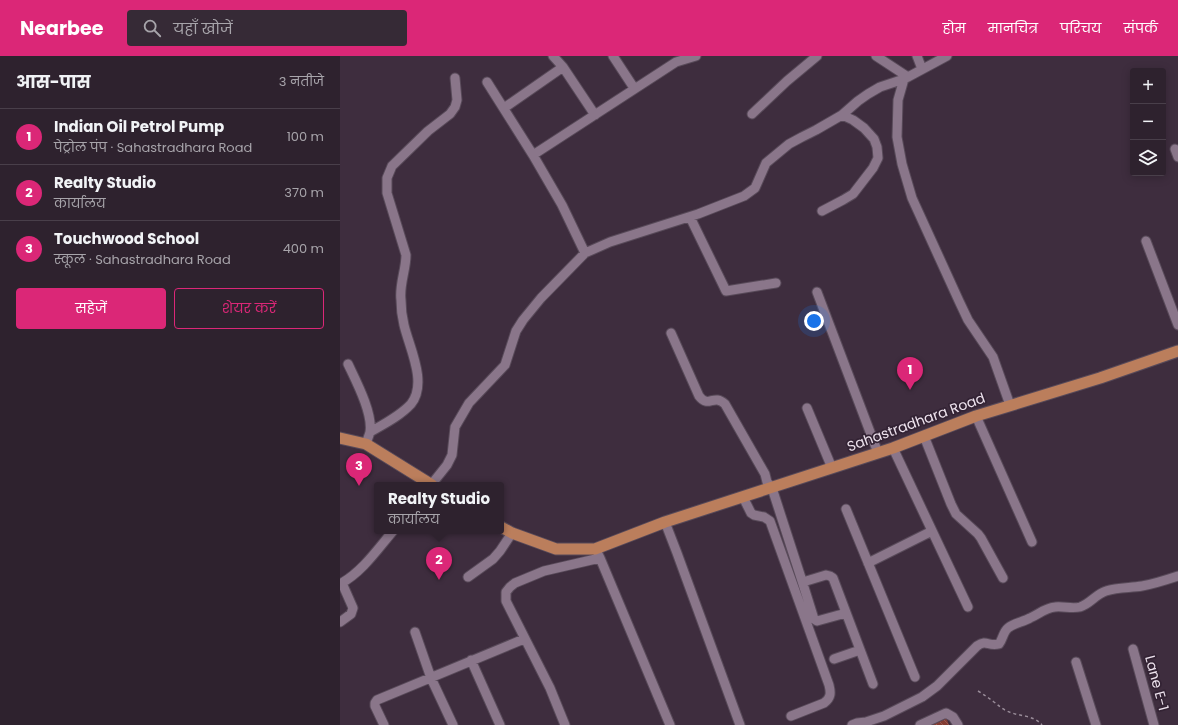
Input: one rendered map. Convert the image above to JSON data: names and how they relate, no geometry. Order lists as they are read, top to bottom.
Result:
{
  "streets": {
    "main road": ["Sahastradhara Road"],
    "street": ["Lane E-1"]
  },
  "page": {
    "header": "Nearbee",
    "search": "यहाँ खोजें",
    "nav": [
      "होम",
      "मानचित्र",
      "परिचय",
      "संपर्क"
    ],
    "heading": ["आस-पास", "3 नतीजे"],
    "map_buttons": ["+", "−"],
    "list": [
      {
        "mark": "1",
        "name": "Indian Oil Petrol Pump",
        "note": "पेट्रोल पंप · Sahastradhara Road",
        "value": "100 m"
      },
      {
        "mark": "2",
        "name": "Realty Studio",
        "note": "कार्यालय",
        "value": "370 m"
      },
      {
        "mark": "3",
        "name": "Touchwood School",
        "note": "स्कूल · Sahastradhara Road",
        "value": "400 m"
      }
    ],
    "buttons": ["सहेजें", "शेयर करें"],
    "pins": ["1", "3", "2"],
    "popup": ["Realty Studio", "कार्यालय"]
  }
}
